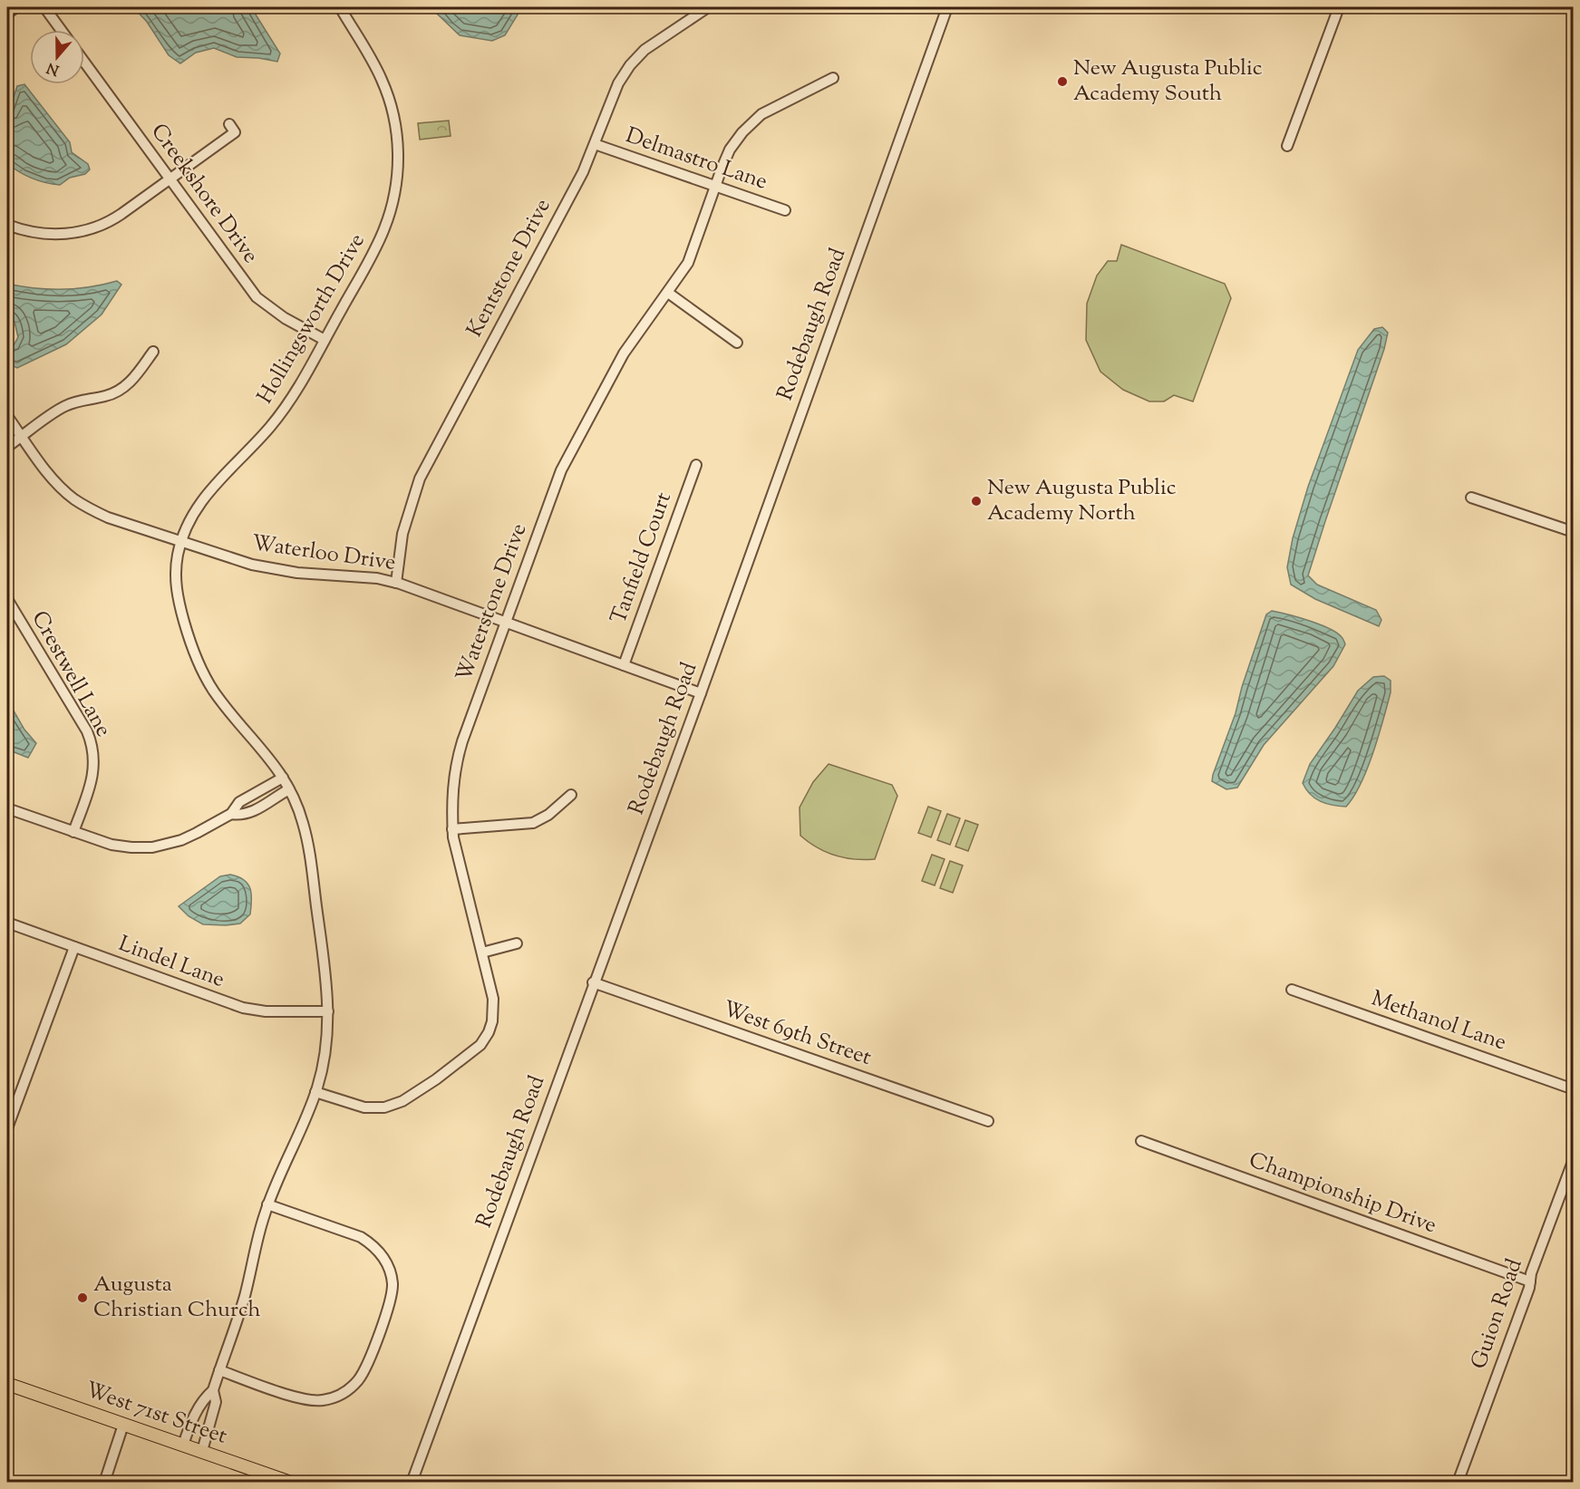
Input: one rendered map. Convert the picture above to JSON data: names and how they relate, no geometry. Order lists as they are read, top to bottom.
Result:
{
  "streets": {
    "main road": ["West 71st Street"],
    "street": [
      "Delmastro Lane",
      "Creekshore Drive",
      "Kentstone Drive",
      "Hollingsworth Drive",
      "Rodebaugh Road",
      "Waterloo Drive",
      "Tanfield Court",
      "Waterstone Drive",
      "Crestwell Lane",
      "Lindel Lane",
      "Methanol Lane",
      "West 69th Street",
      "Championship Drive",
      "Guion Road"
    ]
  },
  "crossings": [
    ["Delmastro Lane", "Kentstone Drive"],
    ["Delmastro Lane", "Waterstone Drive"],
    ["Creekshore Drive", "Hollingsworth Drive"],
    ["Kentstone Drive", "Waterloo Drive"],
    ["Hollingsworth Drive", "Waterloo Drive"],
    ["Hollingsworth Drive", "Waterstone Drive"],
    ["Hollingsworth Drive", "Lindel Lane"],
    ["Hollingsworth Drive", "West 71st Street"],
    ["Rodebaugh Road", "Waterloo Drive"],
    ["Rodebaugh Road", "West 69th Street"],
    ["Waterloo Drive", "Tanfield Court"],
    ["Waterloo Drive", "Waterstone Drive"],
    ["Championship Drive", "Guion Road"]
  ],
  "places": ["New Augusta Public Academy South", "New Augusta Public Academy North", "Augusta Christian Church"],
  "north": "bottom"
}
